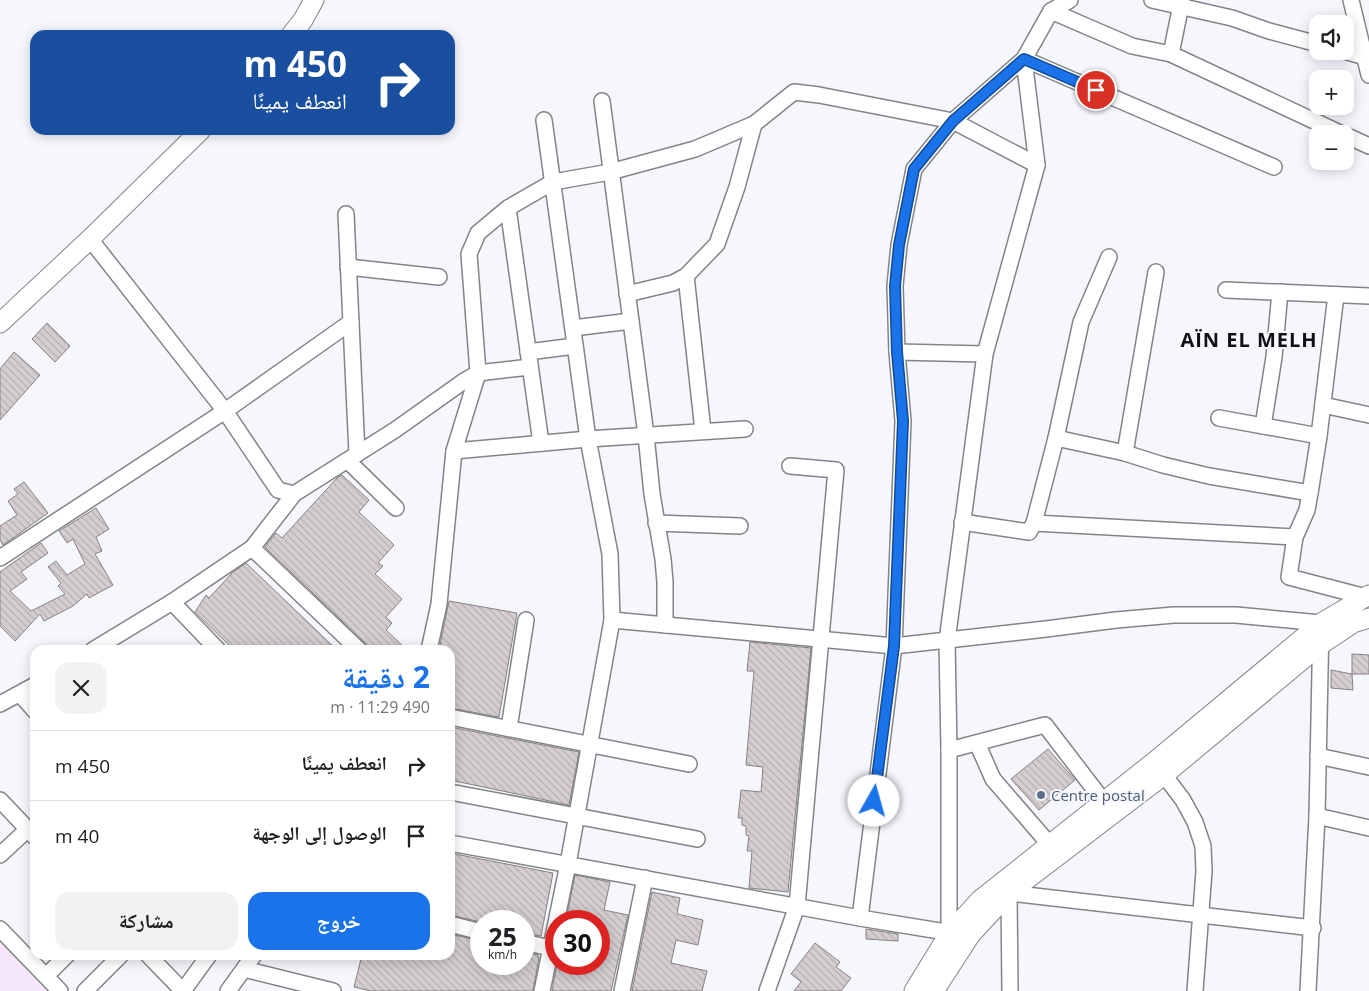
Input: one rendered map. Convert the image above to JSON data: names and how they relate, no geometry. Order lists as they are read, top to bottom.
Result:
{
  "districts": ["AÏN EL MELH"],
  "places": ["Centre postal"],
  "page": {
    "map_buttons": ["+", "−"],
    "turn": ["450 m", "انعطف يمينًا"],
    "heading": ["2 دقيقة", "490 m · 11:29"],
    "list": [
      {
        "name": "انعطف يمينًا",
        "value": "450 m"
      },
      {
        "name": "الوصول إلى الوجهة",
        "value": "40 m"
      }
    ],
    "buttons": ["خروج", "مشاركة"],
    "speed": "25 km/h",
    "limit": "30"
  }
}
